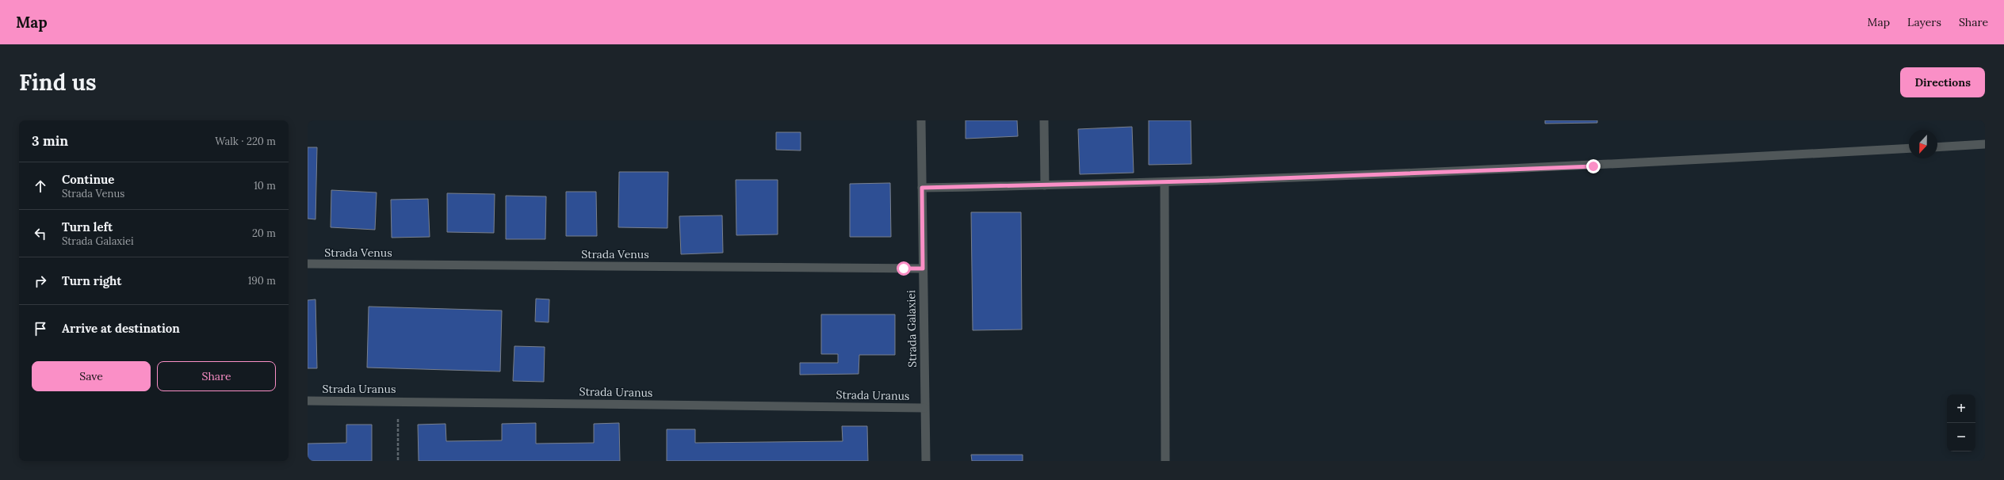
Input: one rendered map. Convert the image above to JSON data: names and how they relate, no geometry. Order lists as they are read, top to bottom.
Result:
{
  "streets": {
    "street": ["Strada Venus", "Strada Galaxiei", "Strada Uranus"]
  },
  "crossings": [
    ["Strada Venus", "Strada Galaxiei"],
    ["Strada Galaxiei", "Strada Uranus"]
  ],
  "north": "bottom",
  "page": {
    "header": "Map",
    "nav": ["Map", "Layers", "Share"],
    "buttons": [
      "Directions",
      ["Save", "Share"]
    ],
    "title": "Find us",
    "heading": ["3 min", "Walk · 220 m"],
    "list": [
      ["Continue", "Strada Venus", "10 m"],
      ["Turn left", "Strada Galaxiei", "20 m"],
      ["Turn right", "190 m"],
      "Arrive at destination"
    ],
    "map_buttons": ["+", "−"]
  }
}
